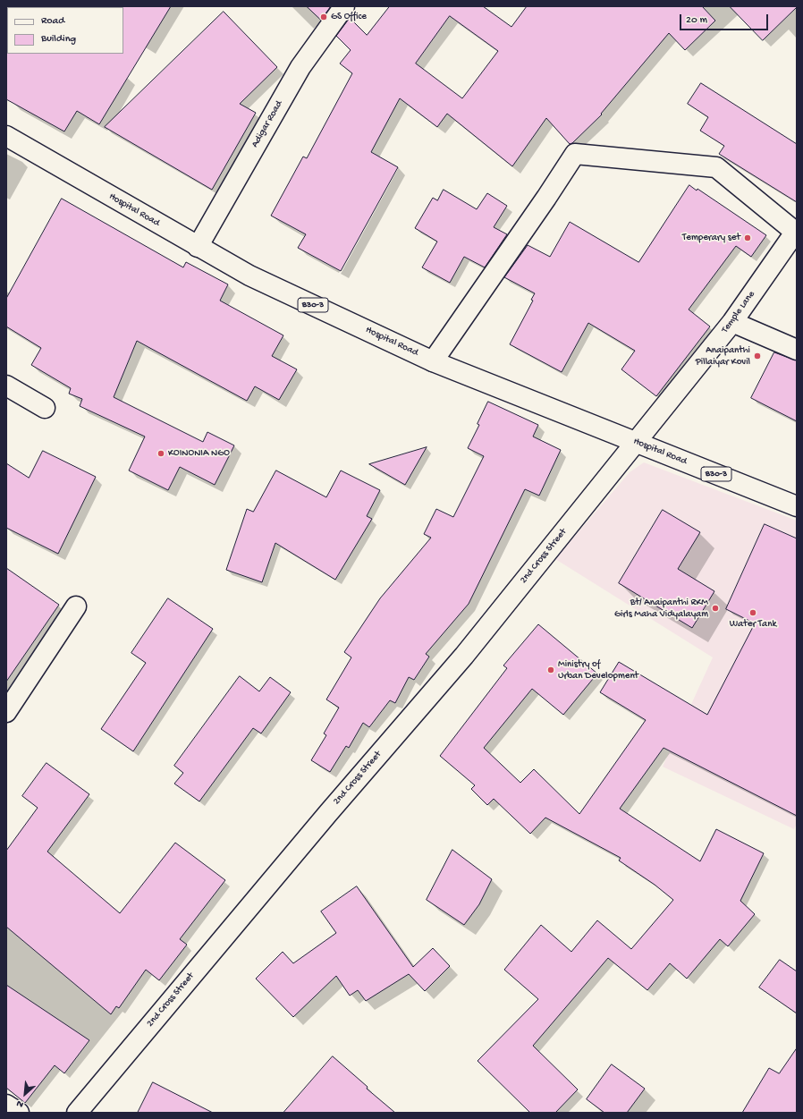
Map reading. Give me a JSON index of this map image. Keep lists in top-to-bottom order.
{
  "streets": {
    "street": [
      "Adigar Road",
      "Hospital Road",
      "B30-3",
      "Temple Lane",
      "2nd Cross Street"
    ]
  },
  "crossings": [
    ["Adigar Road", "Hospital Road"],
    ["Hospital Road", "Temple Lane"],
    ["Hospital Road", "2nd Cross Street"],
    ["Temple Lane", "2nd Cross Street"]
  ],
  "places": [
    "GS Office",
    "Temperary set",
    "Anaipanthi Pillaiyar Kovil",
    "KOINONIA NGO",
    "Bt/ Anaipanthi RKM Girls Maha Vidyalayam",
    "Water Tank",
    "Ministry of Urban Development"
  ],
  "legend": ["Road", "Building"],
  "scale_bar": "20 m",
  "north": "bottom left"
}
